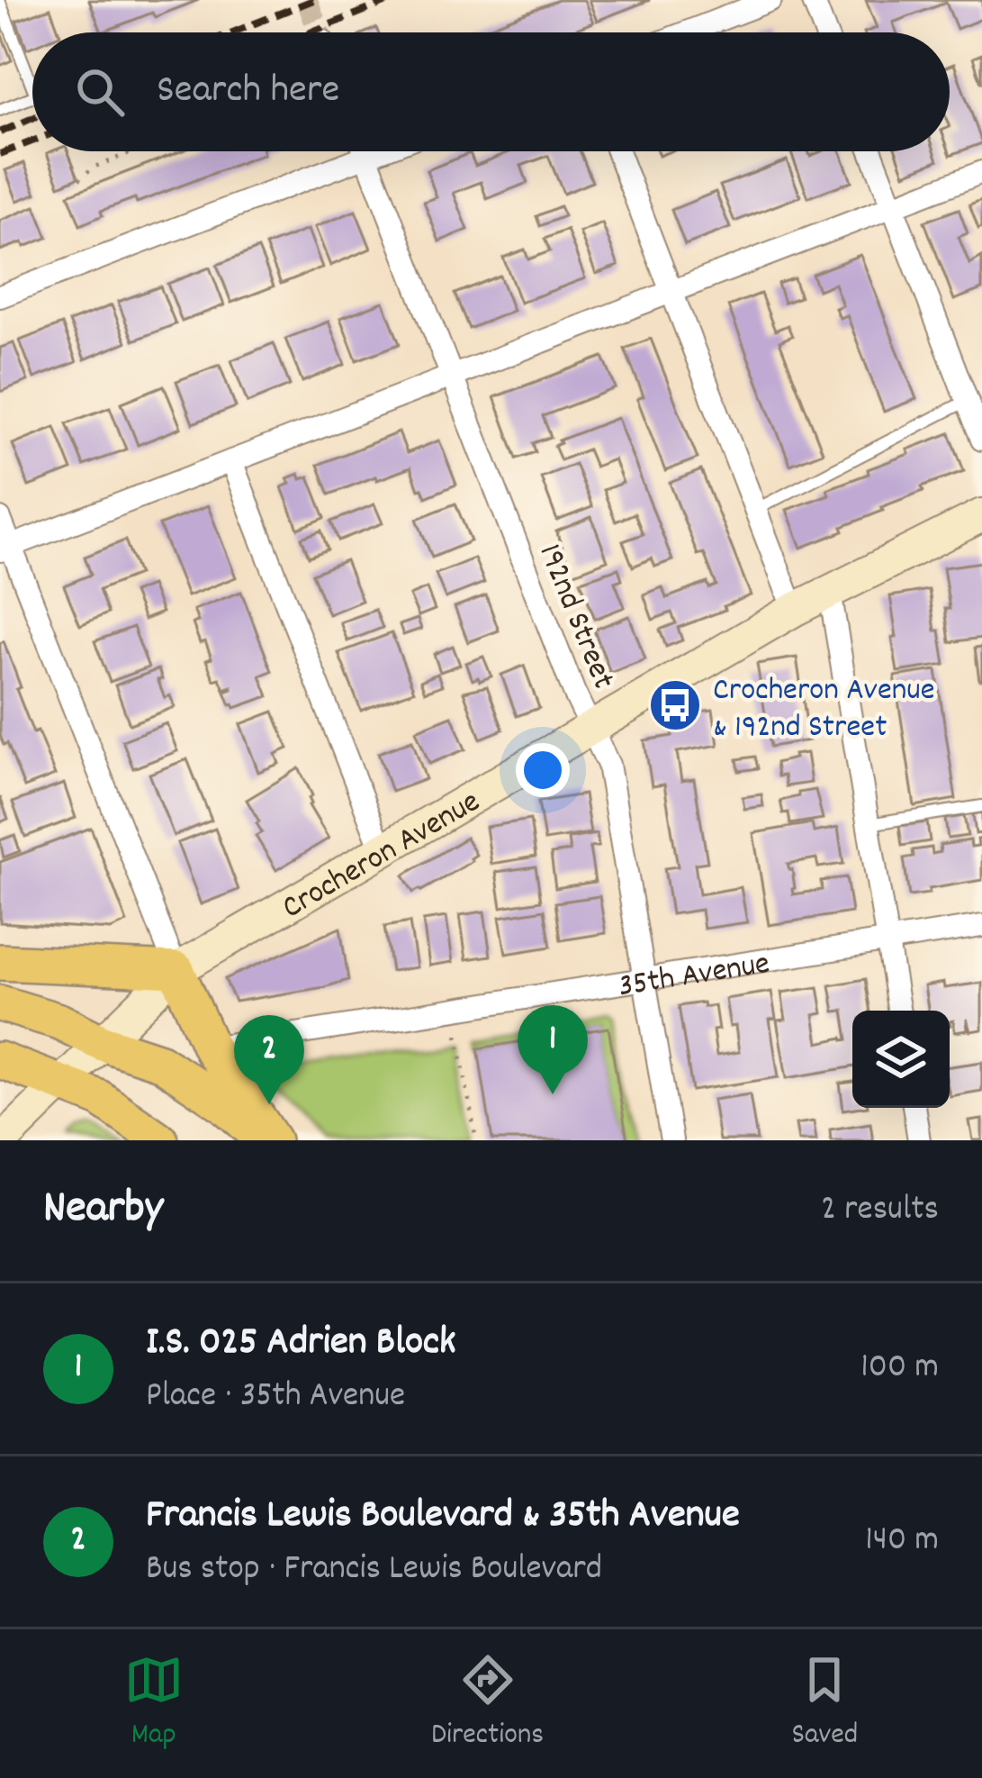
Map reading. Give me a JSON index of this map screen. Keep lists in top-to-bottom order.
{
  "streets": {
    "street": ["192nd Street", "Crocheron Avenue", "35th Avenue"]
  },
  "crossings": [
    ["192nd Street", "Crocheron Avenue"],
    ["192nd Street", "35th Avenue"]
  ],
  "places": {
    "bus stop": ["Crocheron Avenue & 192nd Street"]
  },
  "page": {
    "search": "Search here",
    "pins": ["1", "2"],
    "heading": ["Nearby", "2 results"],
    "list": [
      {
        "mark": "1",
        "name": "I.S. 025 Adrien Block",
        "note": "Place · 35th Avenue",
        "value": "100 m"
      },
      {
        "mark": "2",
        "name": "Francis Lewis Boulevard & 35th Avenue",
        "note": "Bus stop · Francis Lewis Boulevard",
        "value": "140 m"
      }
    ],
    "nav": ["Map", "Directions", "Saved"]
  }
}
